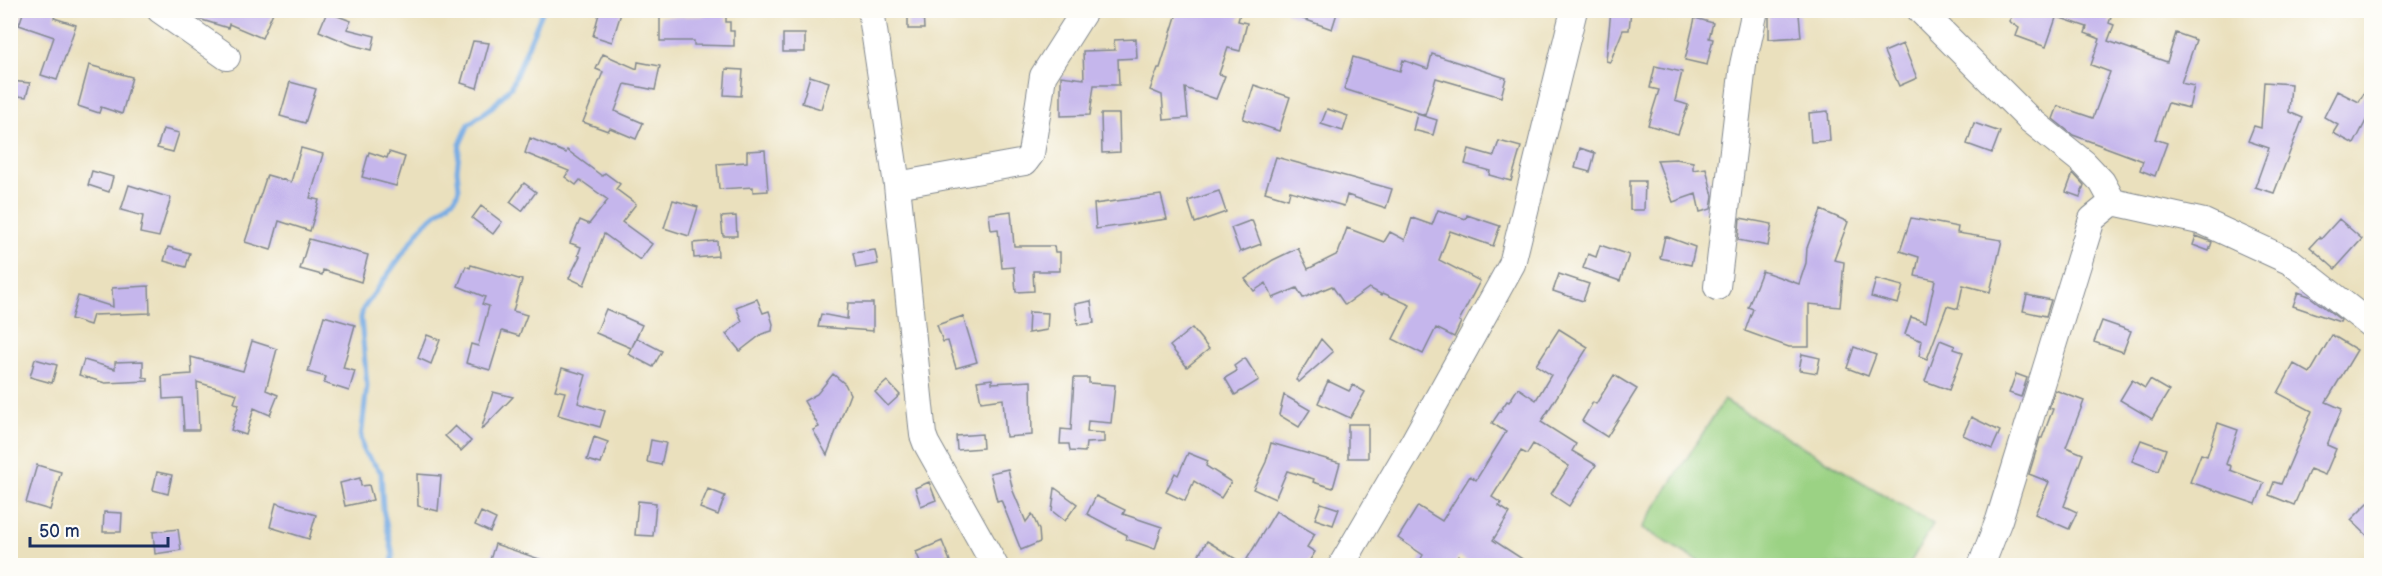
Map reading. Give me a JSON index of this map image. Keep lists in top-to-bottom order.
{
  "scale_bar": "50 m"
}
